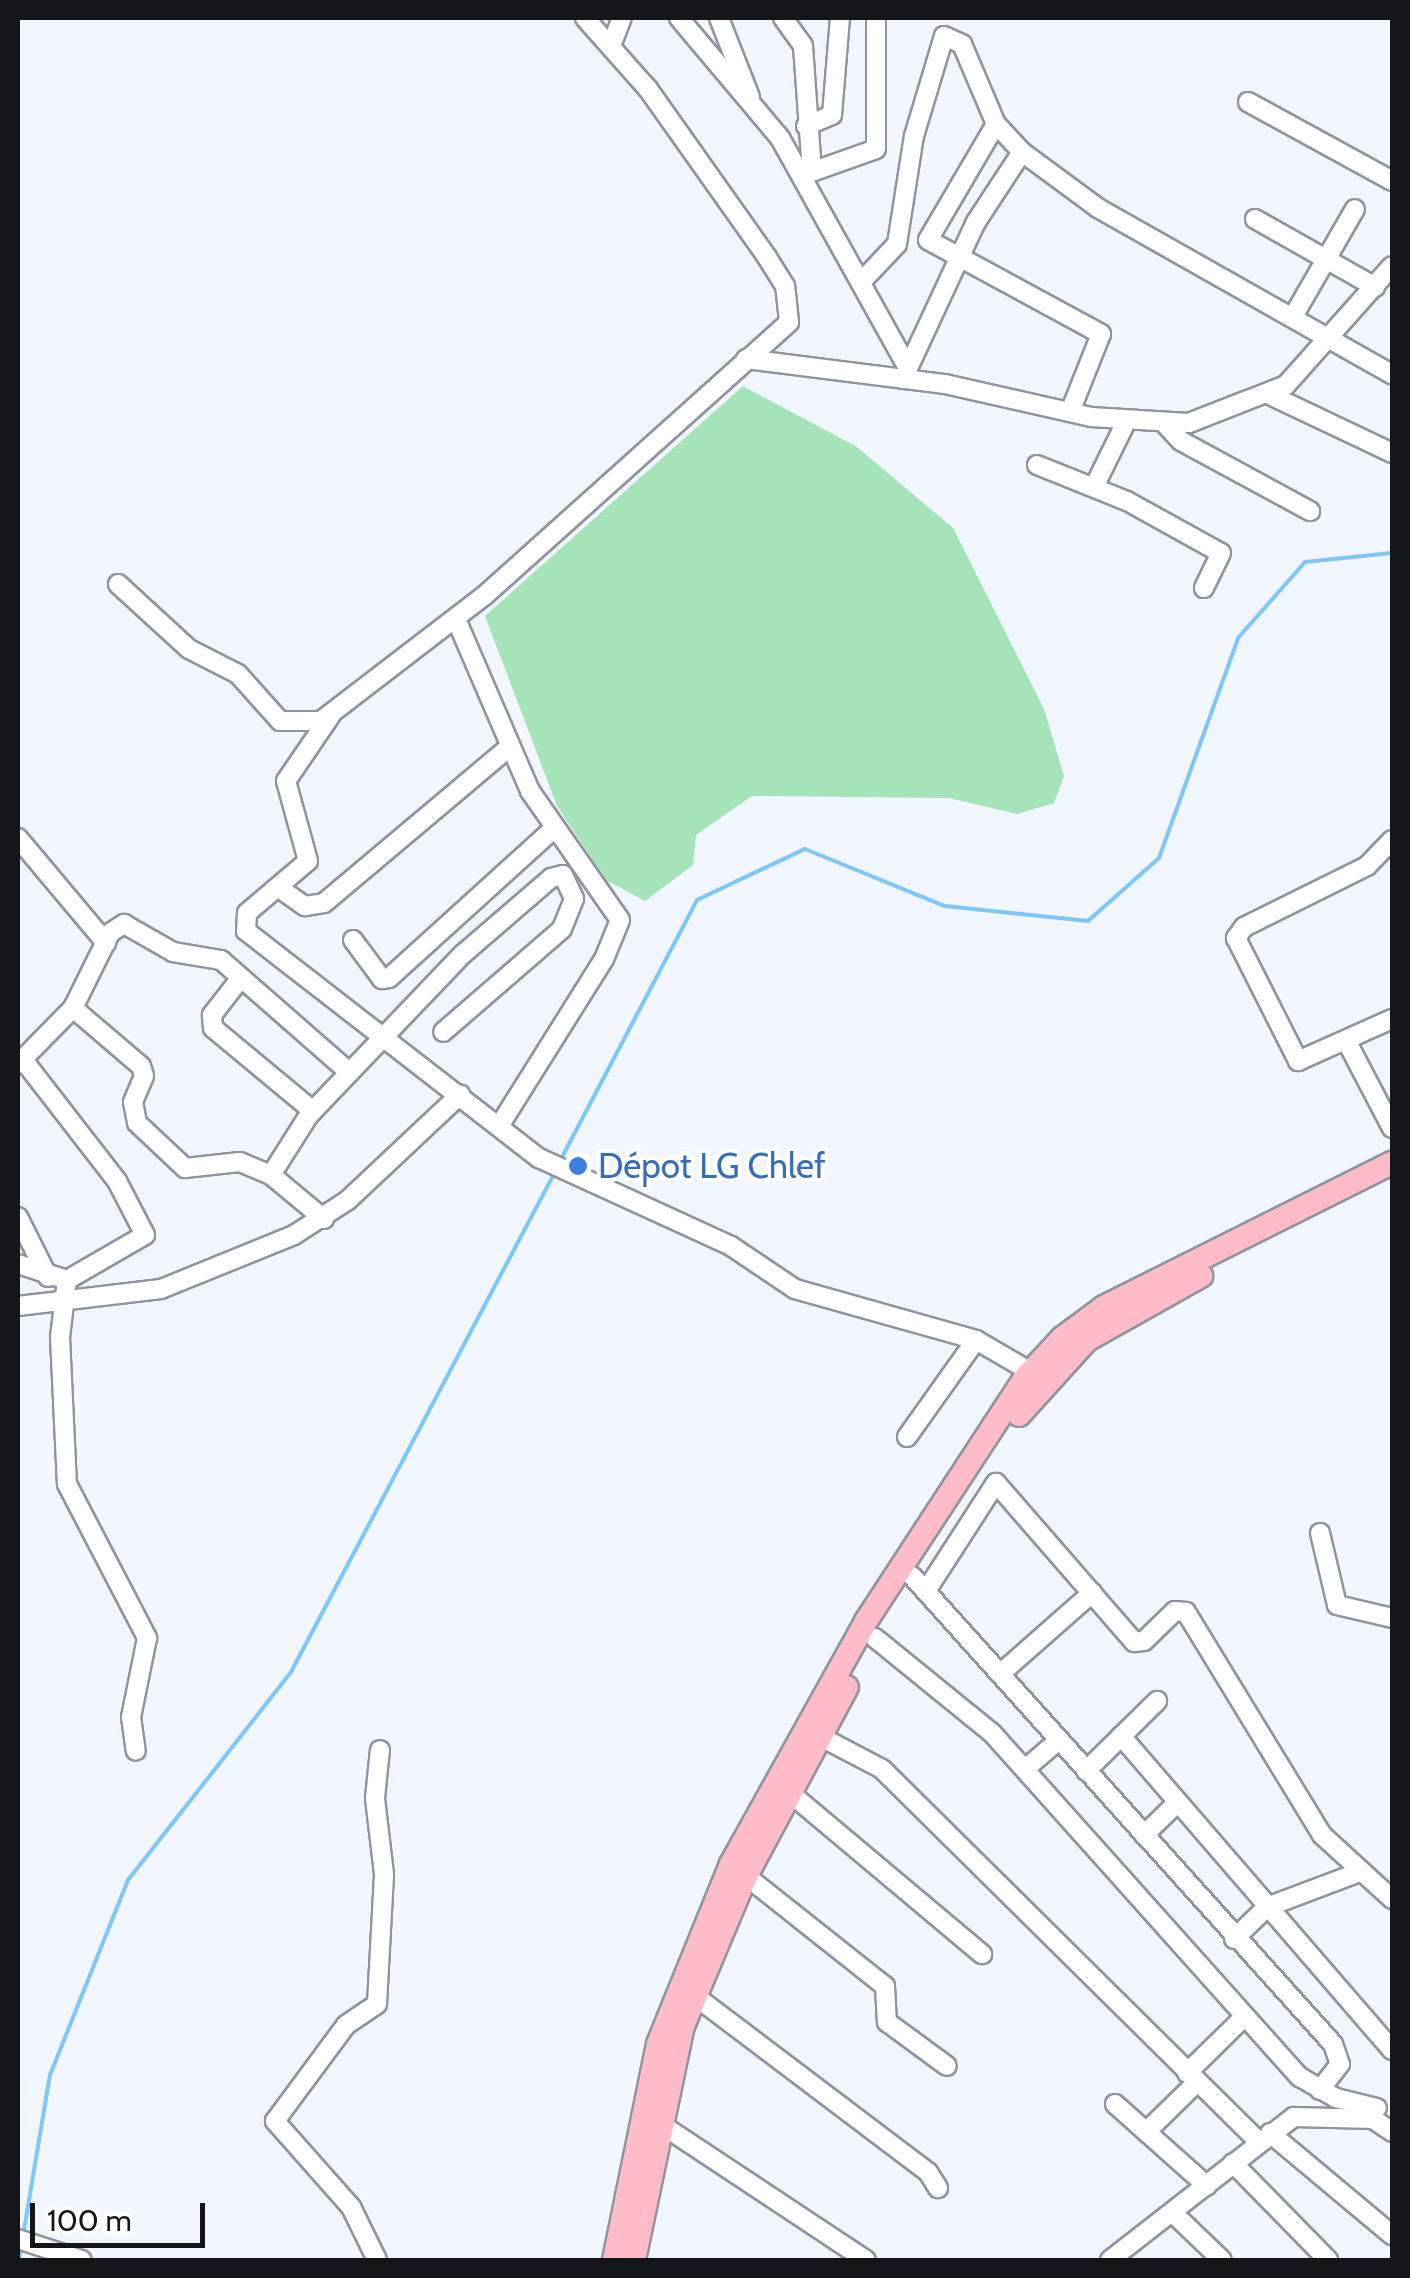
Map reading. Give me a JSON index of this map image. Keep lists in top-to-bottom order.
{
  "places": ["Dépot LG Chlef"],
  "scale_bar": "100 m"
}
